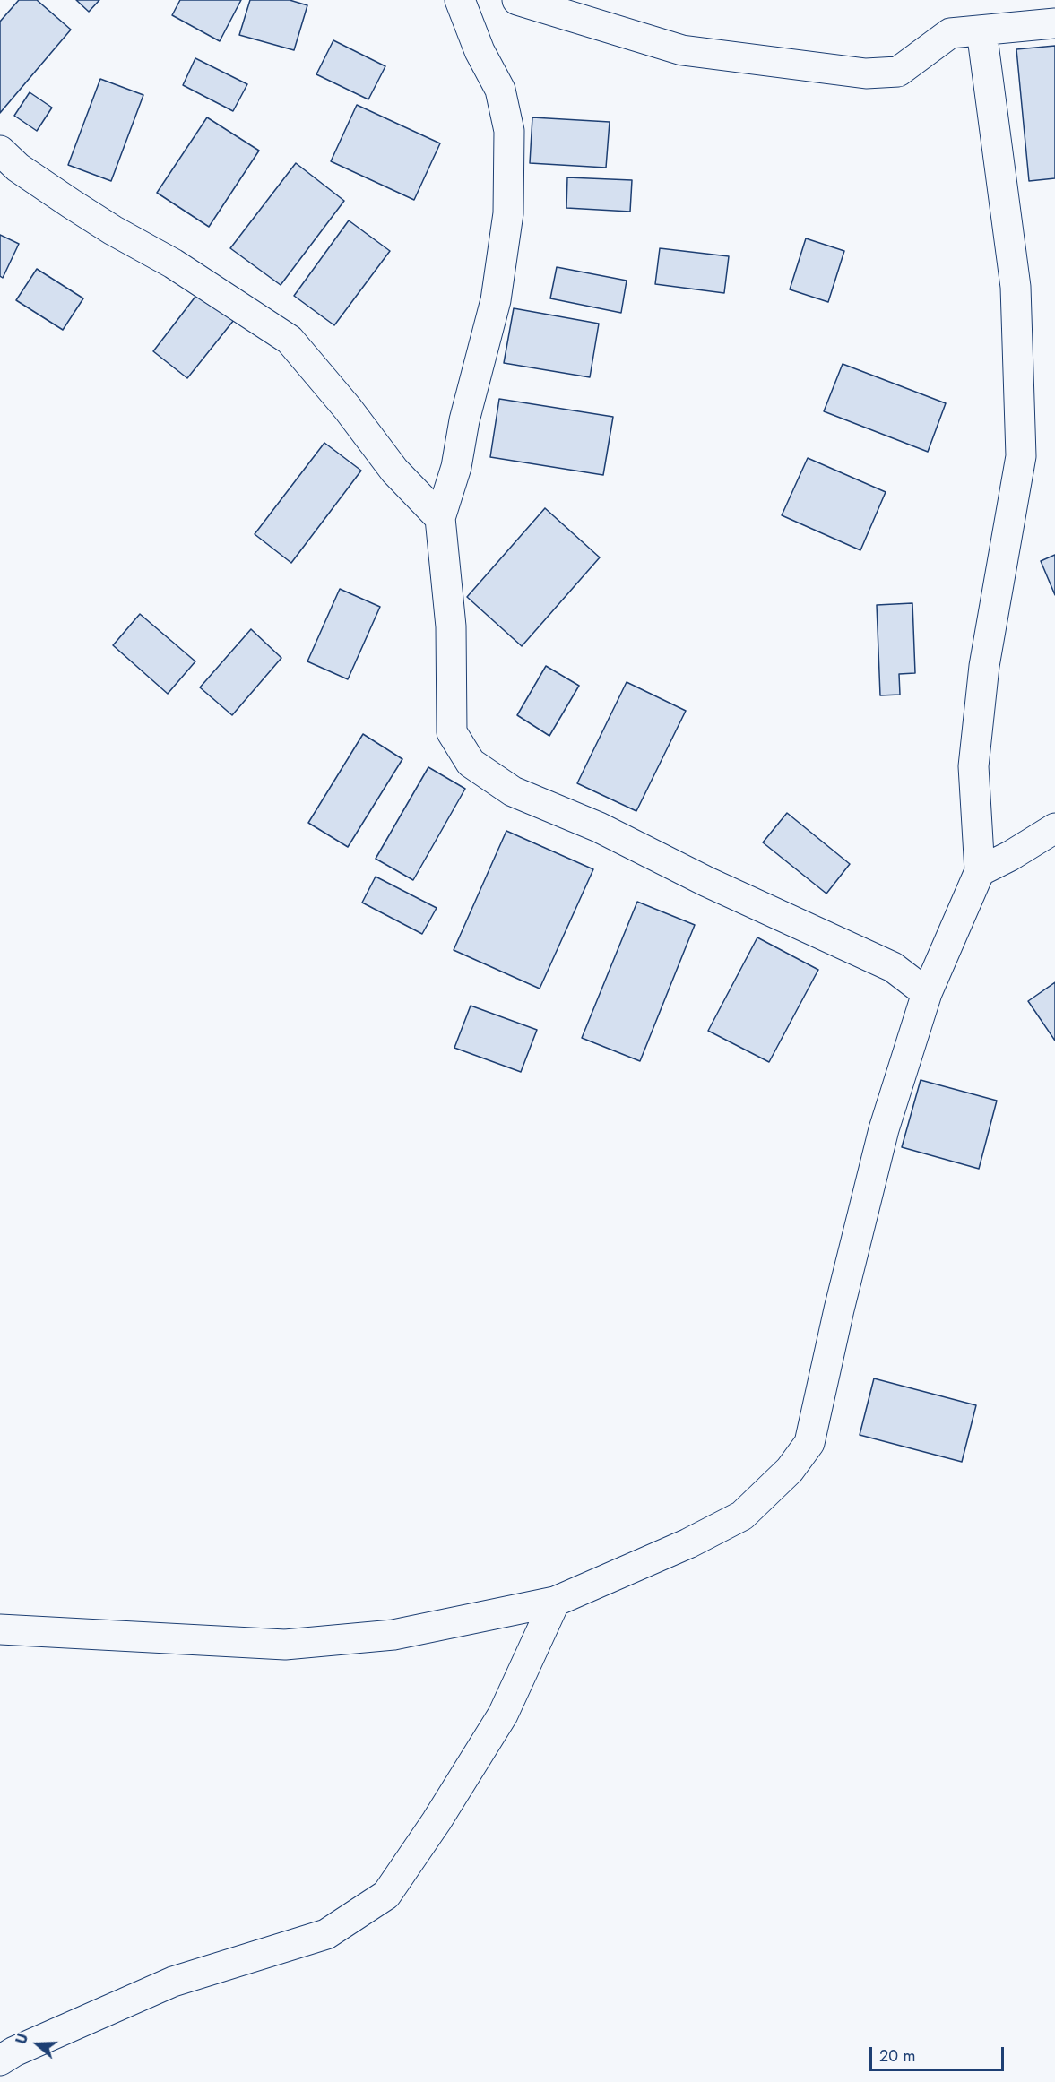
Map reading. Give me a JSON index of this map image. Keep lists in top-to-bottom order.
{
  "scale_bar": "20 m",
  "north": "left"
}
